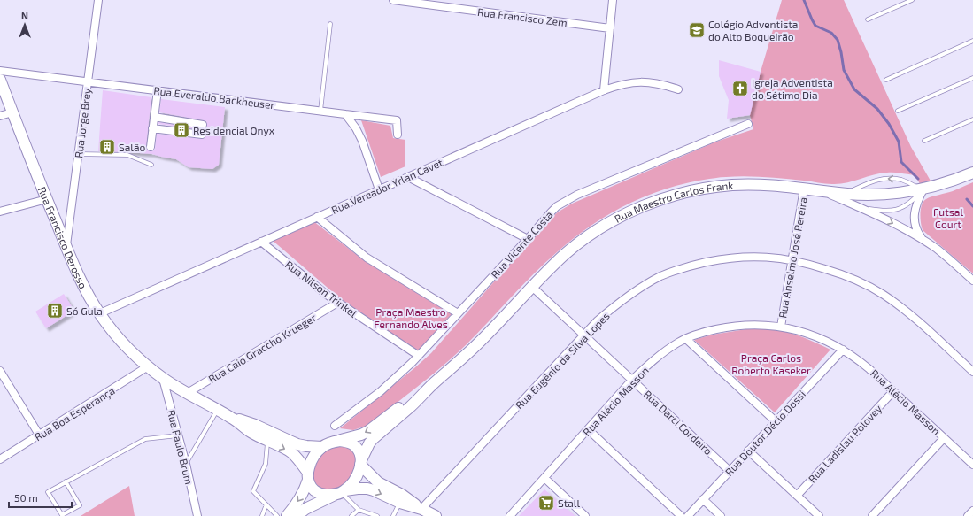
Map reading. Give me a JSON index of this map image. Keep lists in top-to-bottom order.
{
  "streets": {
    "main road": ["Rua Maestro Carlos Frank", "Rua Francisco Derosso"],
    "street": [
      "Rua Francisco Zem",
      "Rua Everaldo Backheuser",
      "Rua Jorge Brey",
      "Rua Vereador Yrlan Cavet",
      "Rua Vicente Costa",
      "Rua Anselmo José Pereira",
      "Rua Nilson Trinkel",
      "Rua Caio Graccho Krueger",
      "Rua Eugênio da Silva Lopes",
      "Rua Alécio Masson",
      "Rua Boa Esperança",
      "Rua Darci Cordeiro",
      "Rua Doutor Décio Dossi",
      "Rua Ladislau Polovey",
      "Rua Paulo Brum"
    ]
  },
  "crossings": [
    ["Rua Everaldo Backheuser", "Rua Jorge Brey"],
    ["Rua Jorge Brey", "Rua Francisco Derosso"],
    ["Rua Vereador Yrlan Cavet", "Rua Francisco Derosso"],
    ["Rua Vereador Yrlan Cavet", "Rua Nilson Trinkel"],
    ["Rua Maestro Carlos Frank", "Rua Francisco Derosso"],
    ["Rua Maestro Carlos Frank", "Rua Anselmo José Pereira"],
    ["Rua Maestro Carlos Frank", "Rua Darci Cordeiro"],
    ["Rua Francisco Derosso", "Rua Caio Graccho Krueger"],
    ["Rua Francisco Derosso", "Rua Boa Esperança"],
    ["Rua Francisco Derosso", "Rua Paulo Brum"],
    ["Rua Vicente Costa", "Rua Nilson Trinkel"],
    ["Rua Anselmo José Pereira", "Rua Eugênio da Silva Lopes"],
    ["Rua Anselmo José Pereira", "Rua Alécio Masson"],
    ["Rua Nilson Trinkel", "Rua Caio Graccho Krueger"],
    ["Rua Eugênio da Silva Lopes", "Rua Darci Cordeiro"],
    ["Rua Alécio Masson", "Rua Darci Cordeiro"],
    ["Rua Alécio Masson", "Rua Doutor Décio Dossi"],
    ["Rua Alécio Masson", "Rua Ladislau Polovey"],
    ["Rua Darci Cordeiro", "Rua Doutor Décio Dossi"]
  ],
  "parks": ["Futsal Court", "Praça Maestro Fernando Alves", "Praça Carlos Roberto Kaseker"],
  "places": {
    "school or university": ["Colégio Adventista do Alto Boqueirão"],
    "church": ["Igreja Adventista do Sétimo Dia"],
    "building": ["Residencial Onyx", "Salão", "Só Gula"],
    "supermarket": ["Stall"]
  },
  "scale_bar": "50 m",
  "north": "top"
}
